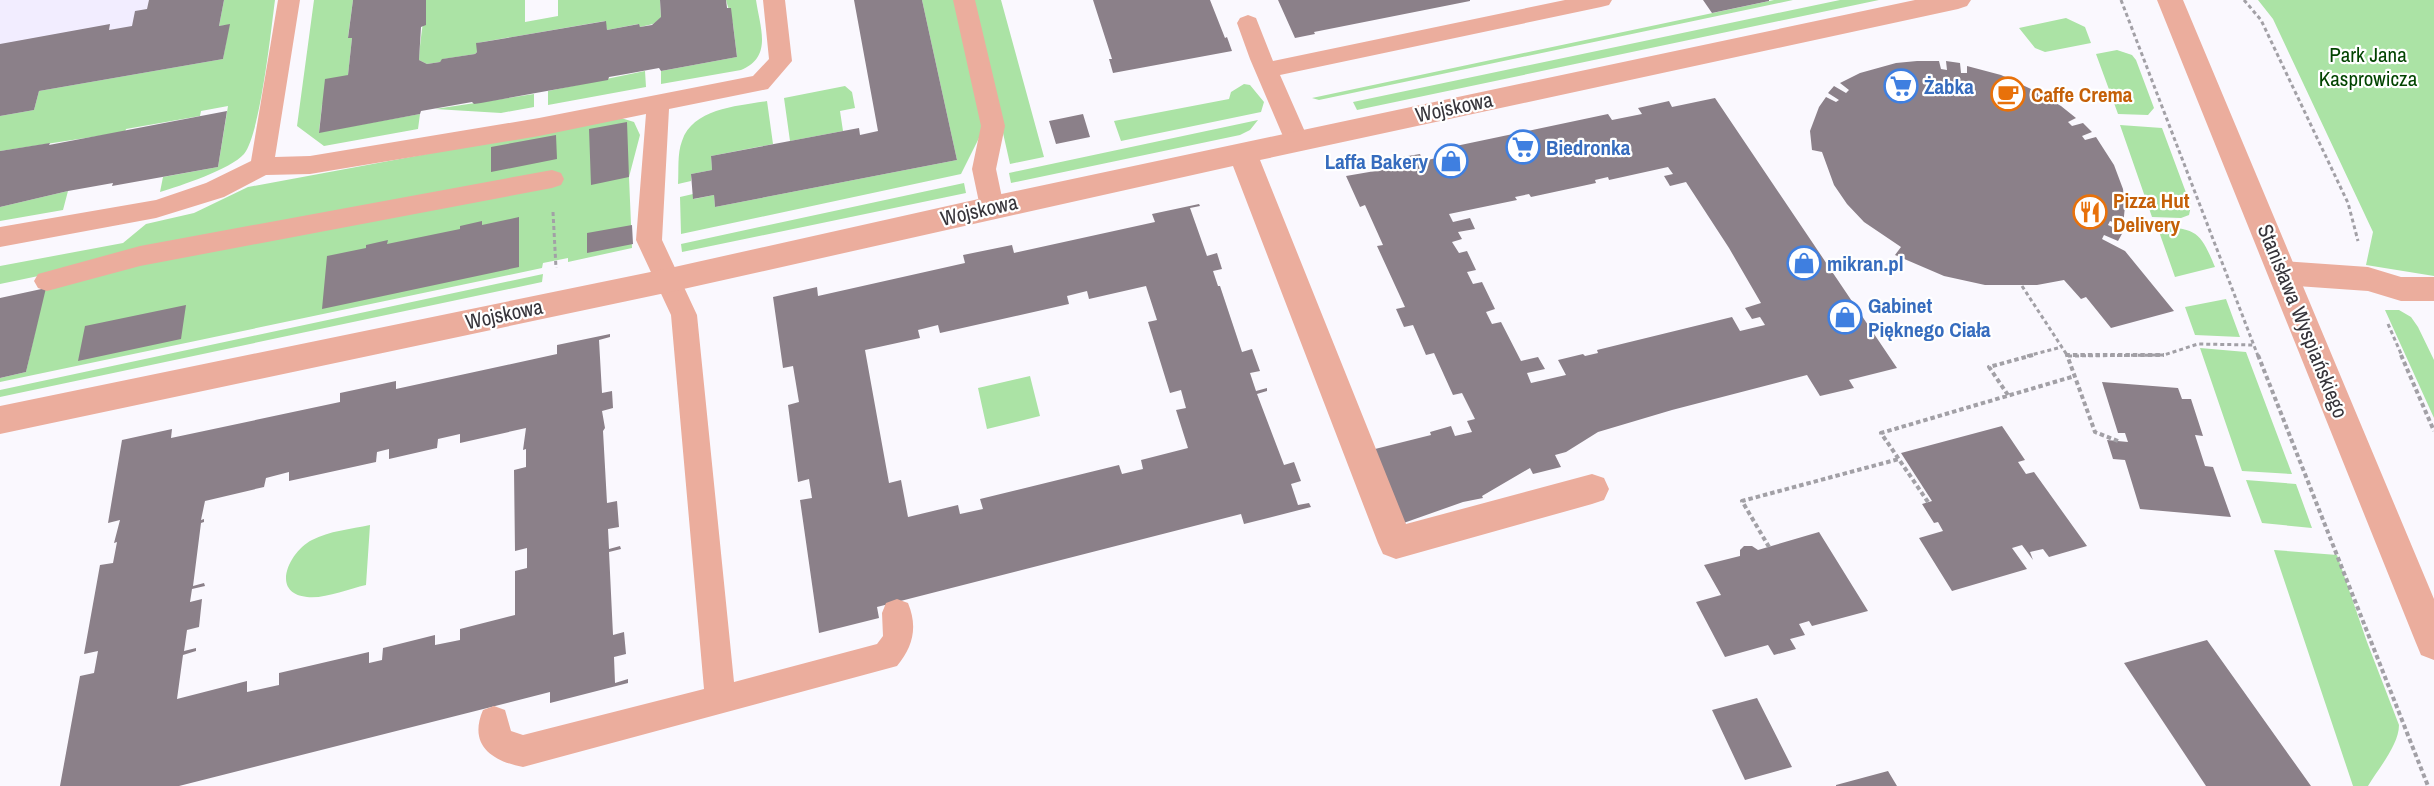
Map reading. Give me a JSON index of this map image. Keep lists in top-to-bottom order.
{
  "streets": {
    "street": ["Wojskowa", "Stanisława Wyspiańskiego"]
  },
  "parks": ["Park Jana Kasprowicza"],
  "places": {
    "supermarket": ["Żabka", "Biedronka"],
    "cafe": ["Caffe Crema"],
    "shop": ["Laffa Bakery", "mikran.pl", "Gabinet Pięknego Ciała"],
    "restaurant": ["Pizza Hut Delivery"]
  }
}
